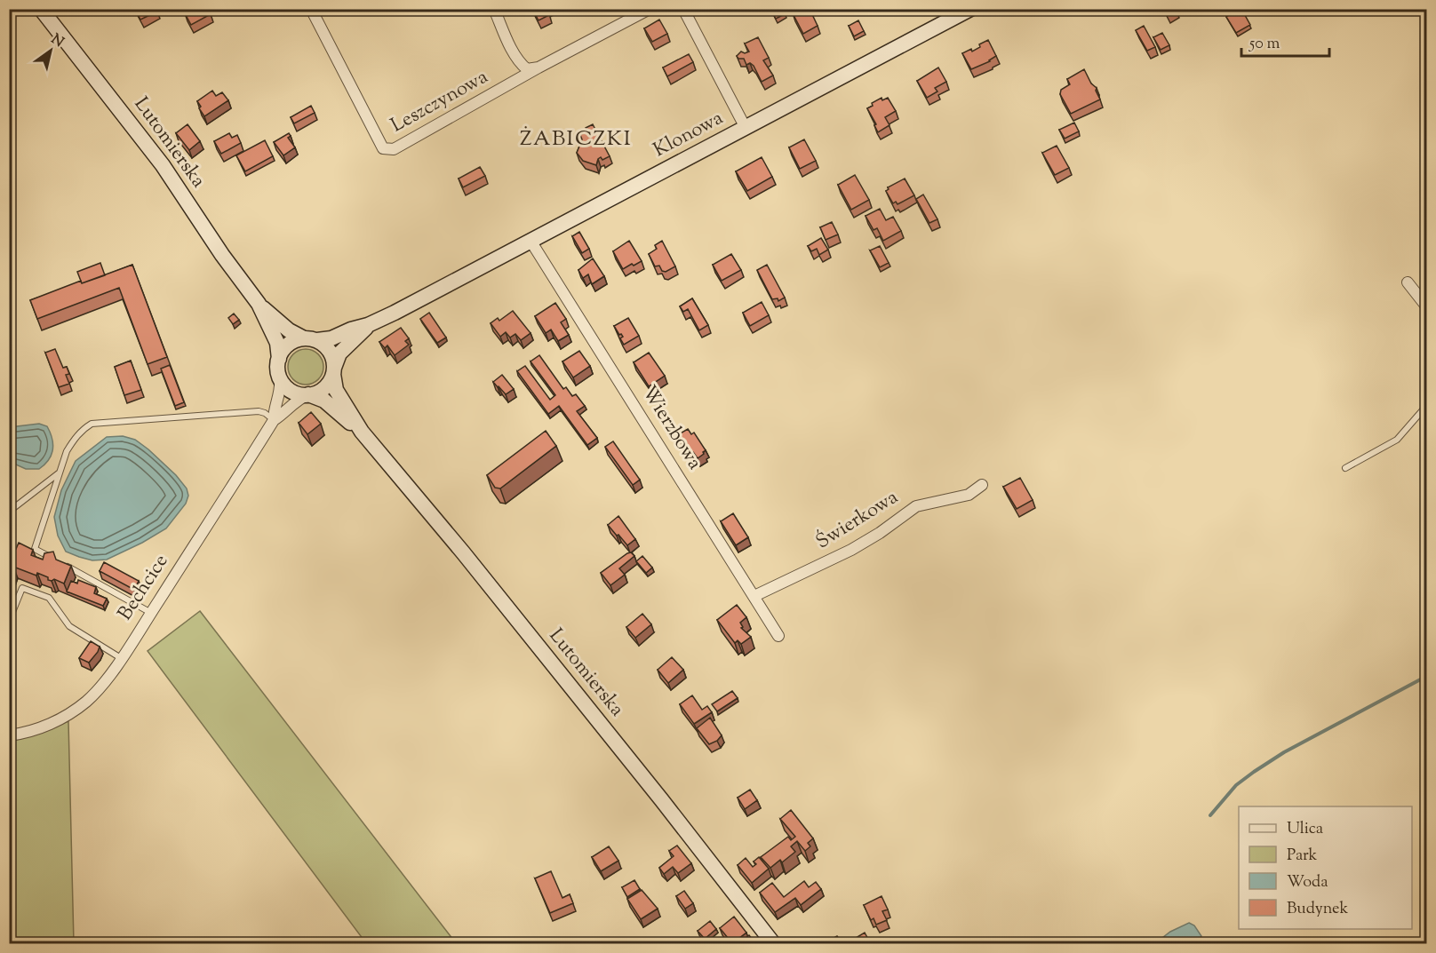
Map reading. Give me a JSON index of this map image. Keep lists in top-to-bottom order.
{
  "streets": {
    "main road": ["Klonowa", "Lutomierska"],
    "street": [
      "Leszczynowa",
      "Wierzbowa",
      "Świerkowa",
      "Bechcice"
    ]
  },
  "crossings": [
    ["Klonowa", "Lutomierska"],
    ["Klonowa", "Wierzbowa"],
    ["Klonowa", "Bechcice"],
    ["Lutomierska", "Bechcice"],
    ["Wierzbowa", "Świerkowa"]
  ],
  "districts": ["ŻABICZKI"],
  "legend": [
    "Ulica",
    "Park",
    "Woda",
    "Budynek"
  ],
  "scale_bar": "50 m",
  "north": "top right"
}
